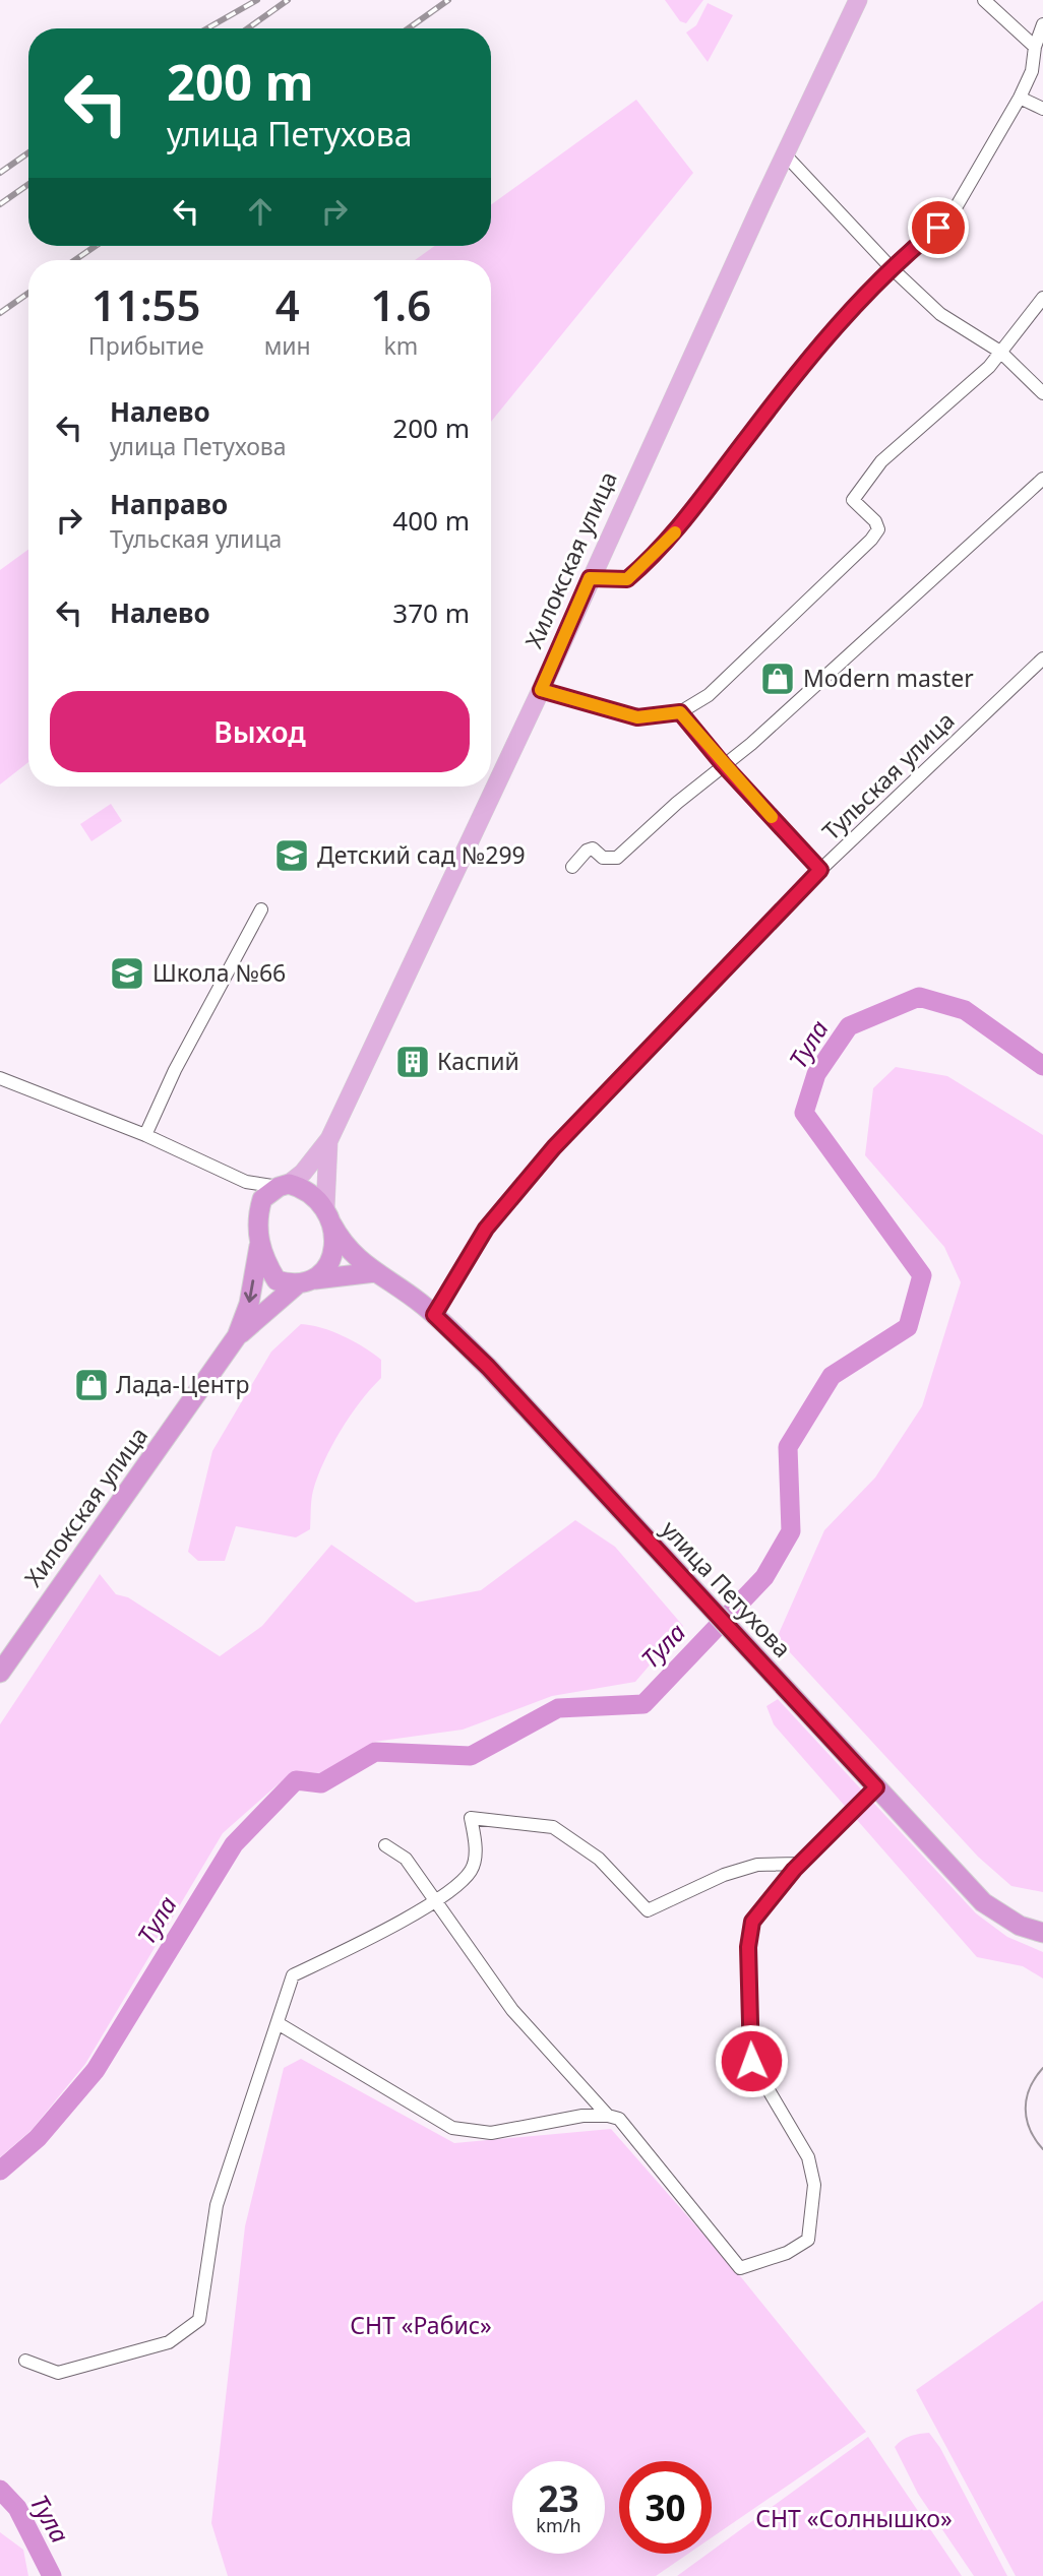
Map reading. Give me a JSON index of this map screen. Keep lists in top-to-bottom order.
{
  "streets": {
    "highway": ["Хилокская улица", "улица Петухова"],
    "street": ["Тульская улица"]
  },
  "crossings": [
    ["Тульская улица", "улица Петухова"]
  ],
  "water": ["Тула"],
  "parks": ["СНТ «Рабис»", "СНТ «Солнышко»"],
  "places": {
    "shop": ["Modern master", "Лада-Центр"],
    "school or university": ["Детский сад №299", "Школа №66"],
    "building": ["Каспий"]
  },
  "page": {
    "turn": ["200 m", "улица Петухова"],
    "eta": [
      "11:55",
      "Прибытие",
      "4",
      "мин",
      "1.6",
      "km"
    ],
    "list": [
      {
        "name": "Налево",
        "note": "улица Петухова",
        "value": "200 m"
      },
      {
        "name": "Направо",
        "note": "Тульская улица",
        "value": "400 m"
      },
      {
        "name": "Налево",
        "value": "370 m"
      }
    ],
    "buttons": "Выход",
    "speed": "23 km/h",
    "limit": "30"
  }
}
